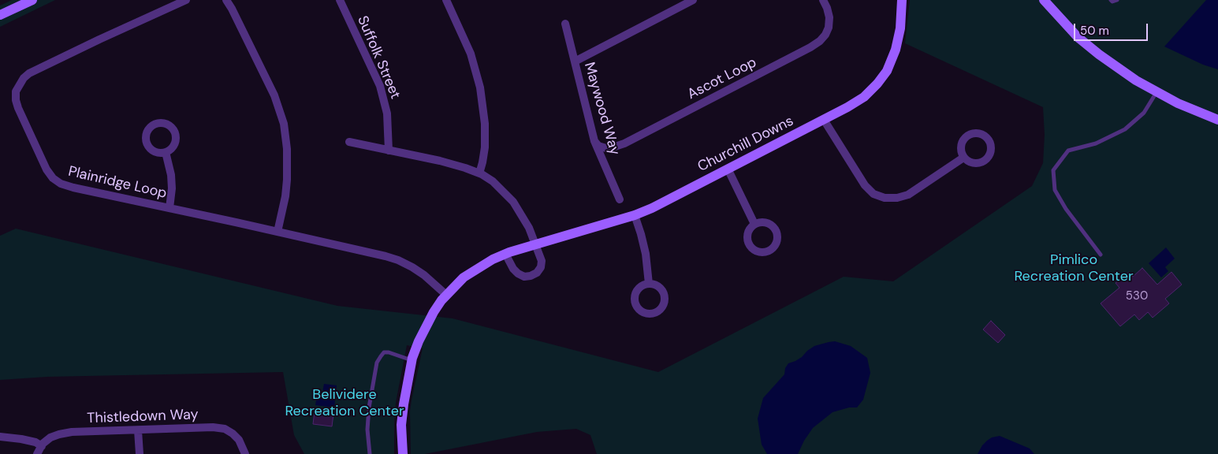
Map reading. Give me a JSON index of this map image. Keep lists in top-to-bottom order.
{
  "streets": {
    "street": [
      "Suffolk Street",
      "Ascot Loop",
      "Maywood Way",
      "Churchill Downs",
      "Plainridge Loop",
      "Thistledown Way"
    ]
  },
  "crossings": [
    ["Ascot Loop", "Maywood Way"],
    ["Churchill Downs", "Plainridge Loop"]
  ],
  "parks": ["Pimlico Recreation Center", "Belividere Recreation Center"],
  "house_numbers": ["530"],
  "scale_bar": "50 m"
}
